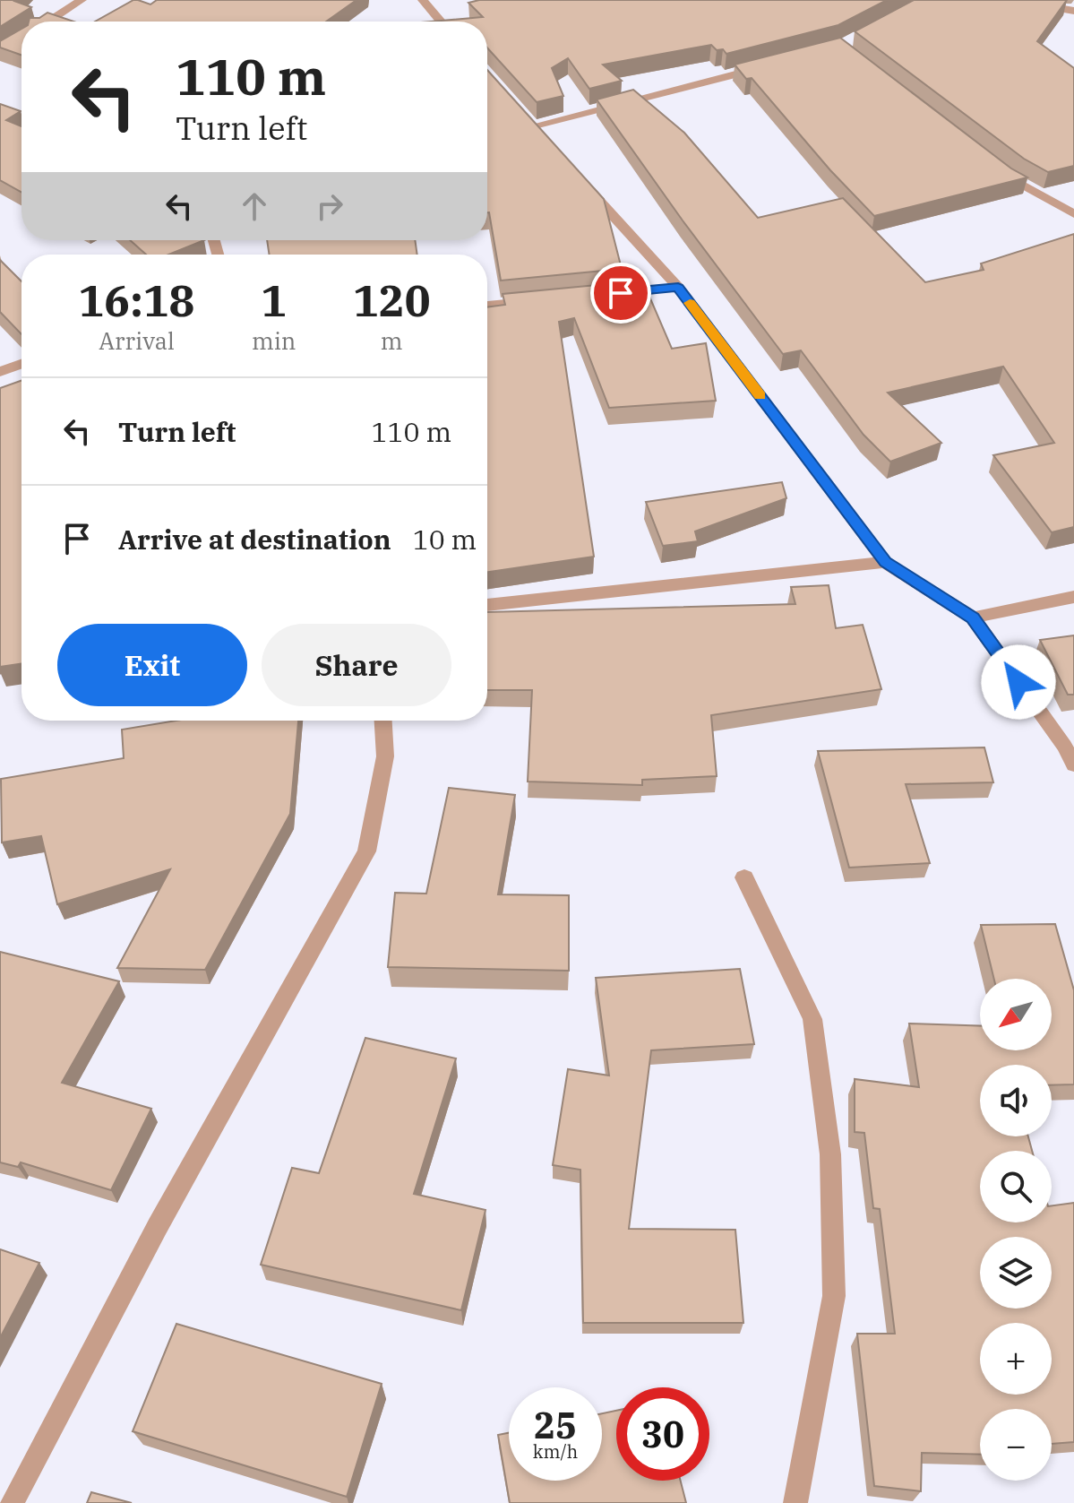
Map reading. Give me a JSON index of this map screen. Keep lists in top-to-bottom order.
{
  "north": "bottom left",
  "page": {
    "turn": ["110 m", "Turn left"],
    "eta": [
      "16:18",
      "Arrival",
      "1",
      "min",
      "120",
      "m"
    ],
    "list": [
      {
        "name": "Turn left",
        "value": "110 m"
      },
      {
        "name": "Arrive at destination",
        "value": "10 m"
      }
    ],
    "buttons": ["Exit", "Share"],
    "map_buttons": ["+", "−"],
    "speed": "25 km/h",
    "limit": "30"
  }
}
